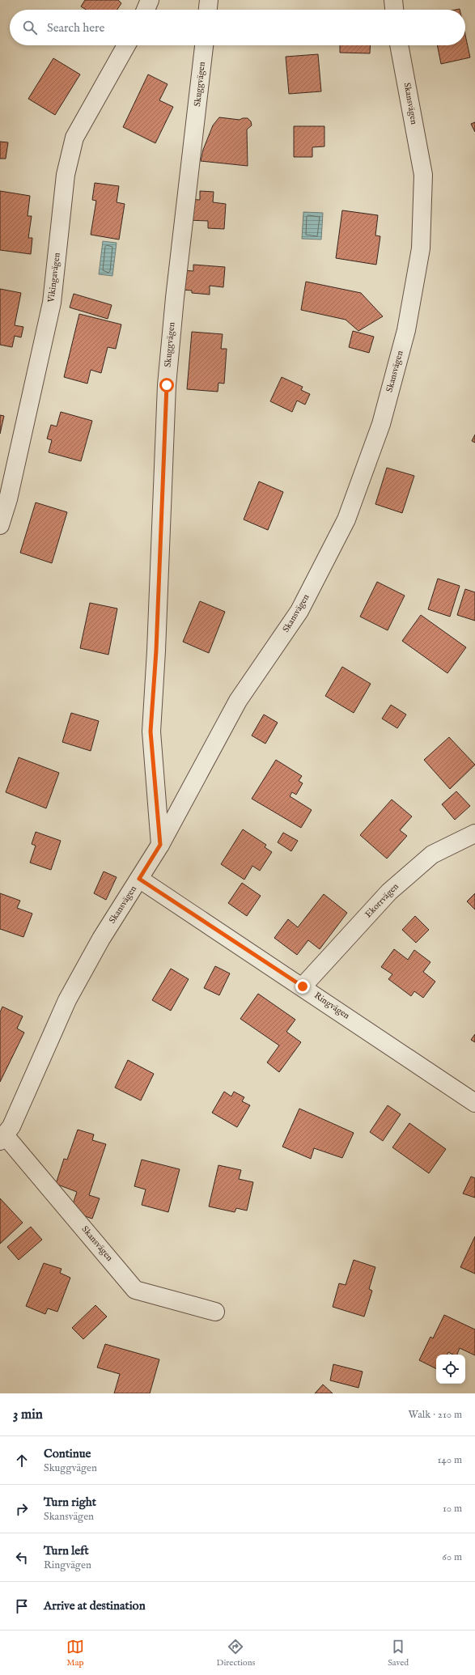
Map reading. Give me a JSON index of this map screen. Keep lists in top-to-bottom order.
{
  "streets": {
    "street": [
      "Skuggvägen",
      "Skansvägen",
      "Vikingavägen",
      "Ekorrvägen",
      "Ringvägen"
    ]
  },
  "crossings": [
    ["Skuggvägen", "Skansvägen"],
    ["Skansvägen", "Ringvägen"],
    ["Ekorrvägen", "Ringvägen"]
  ],
  "page": {
    "search": "Search here",
    "heading": ["3 min", "Walk · 210 m"],
    "list": [
      ["Continue", "Skuggvägen", "140 m"],
      ["Turn right", "Skansvägen", "10 m"],
      ["Turn left", "Ringvägen", "60 m"],
      "Arrive at destination"
    ],
    "nav": ["Map", "Directions", "Saved"]
  }
}
